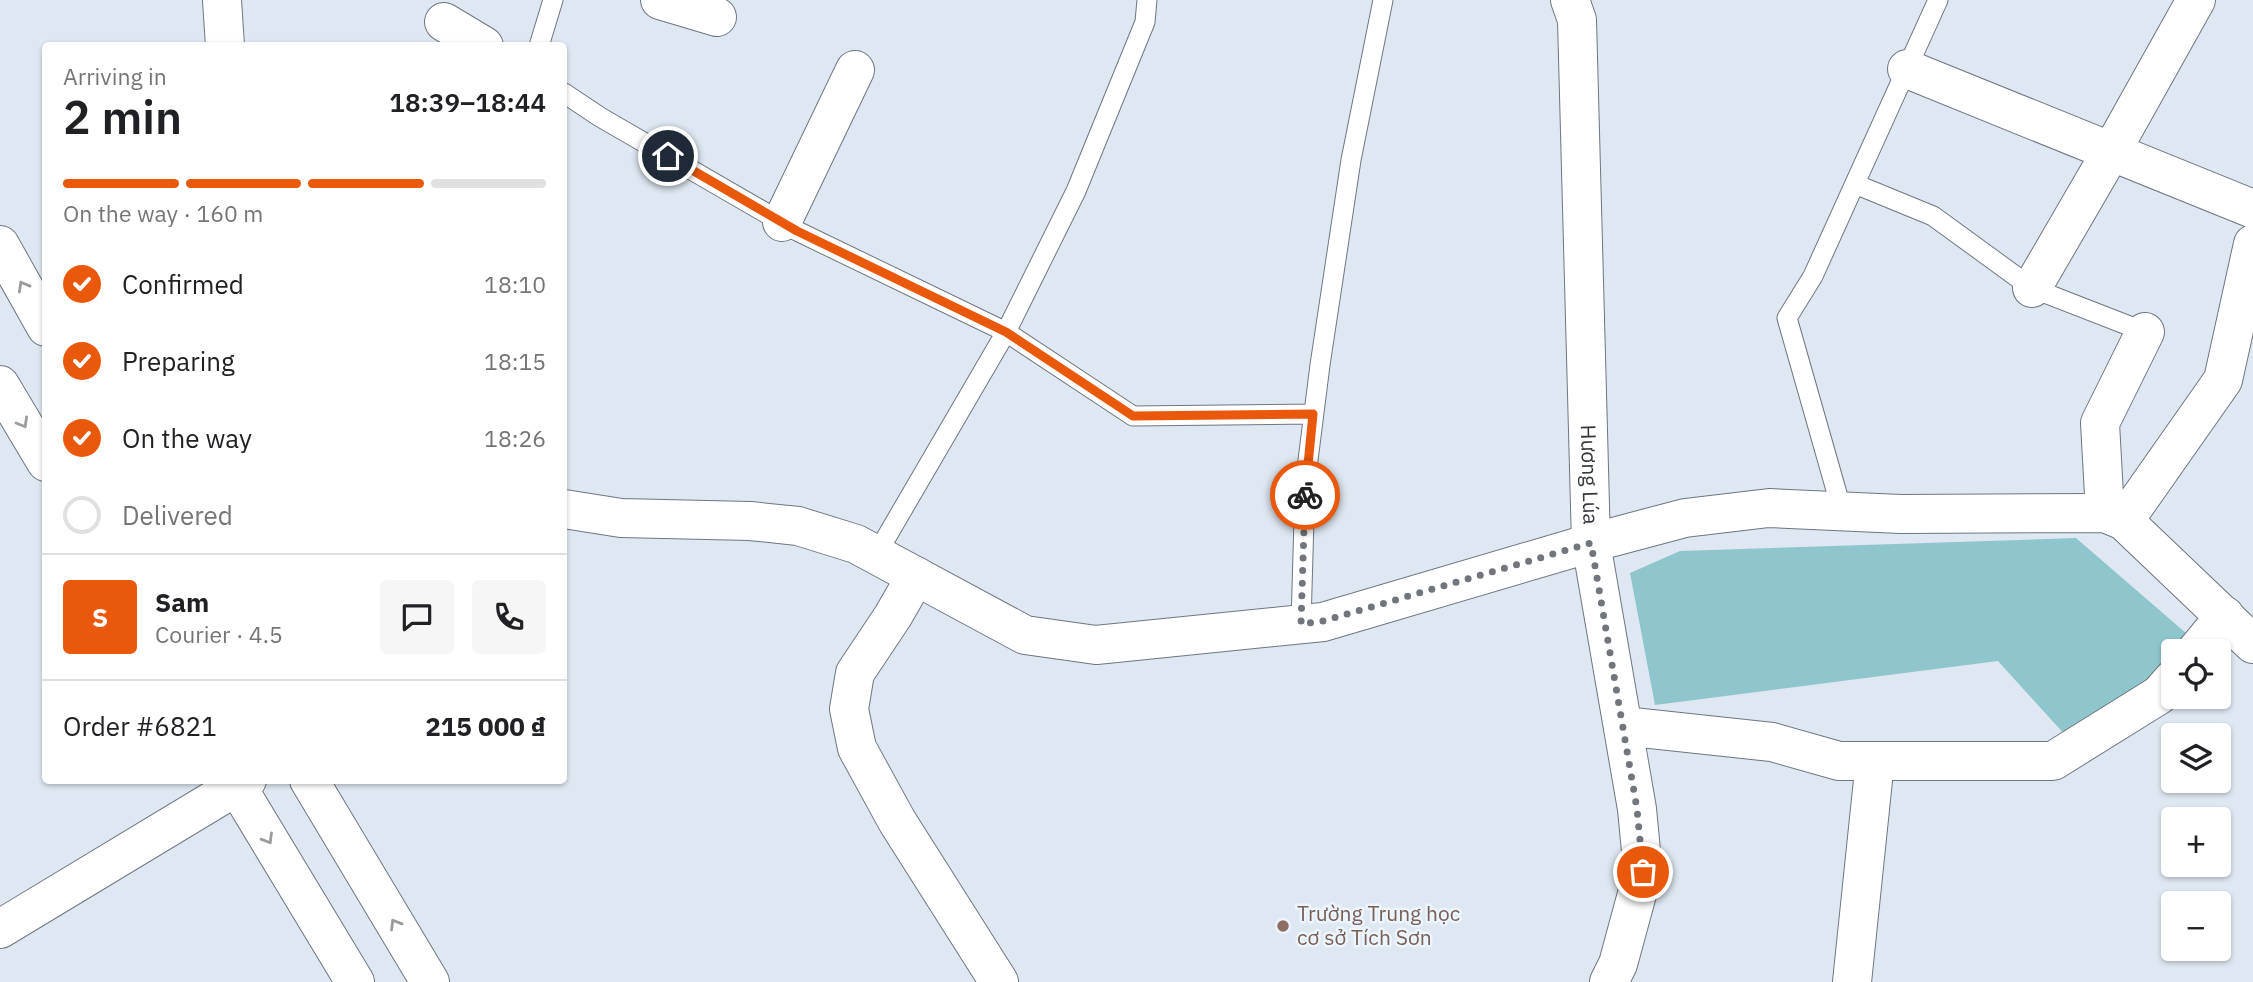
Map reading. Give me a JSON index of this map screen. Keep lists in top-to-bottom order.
{
  "streets": {
    "street": ["Hương Lúa"]
  },
  "places": ["Trường Trung học cơ sở Tích Sơn"],
  "page": {
    "heading": ["2 min", "Arriving in", "18:39–18:44"],
    "panel": [
      "Sam",
      "Courier · 4.5",
      "Order #6821",
      "215 000 ₫"
    ],
    "bar": "On the way · 160 m",
    "list": [
      ["Confirmed", "18:10"],
      ["Preparing", "18:15"],
      ["On the way", "18:26"],
      "Delivered"
    ],
    "round": "S",
    "map_buttons": ["+", "−"]
  }
}
